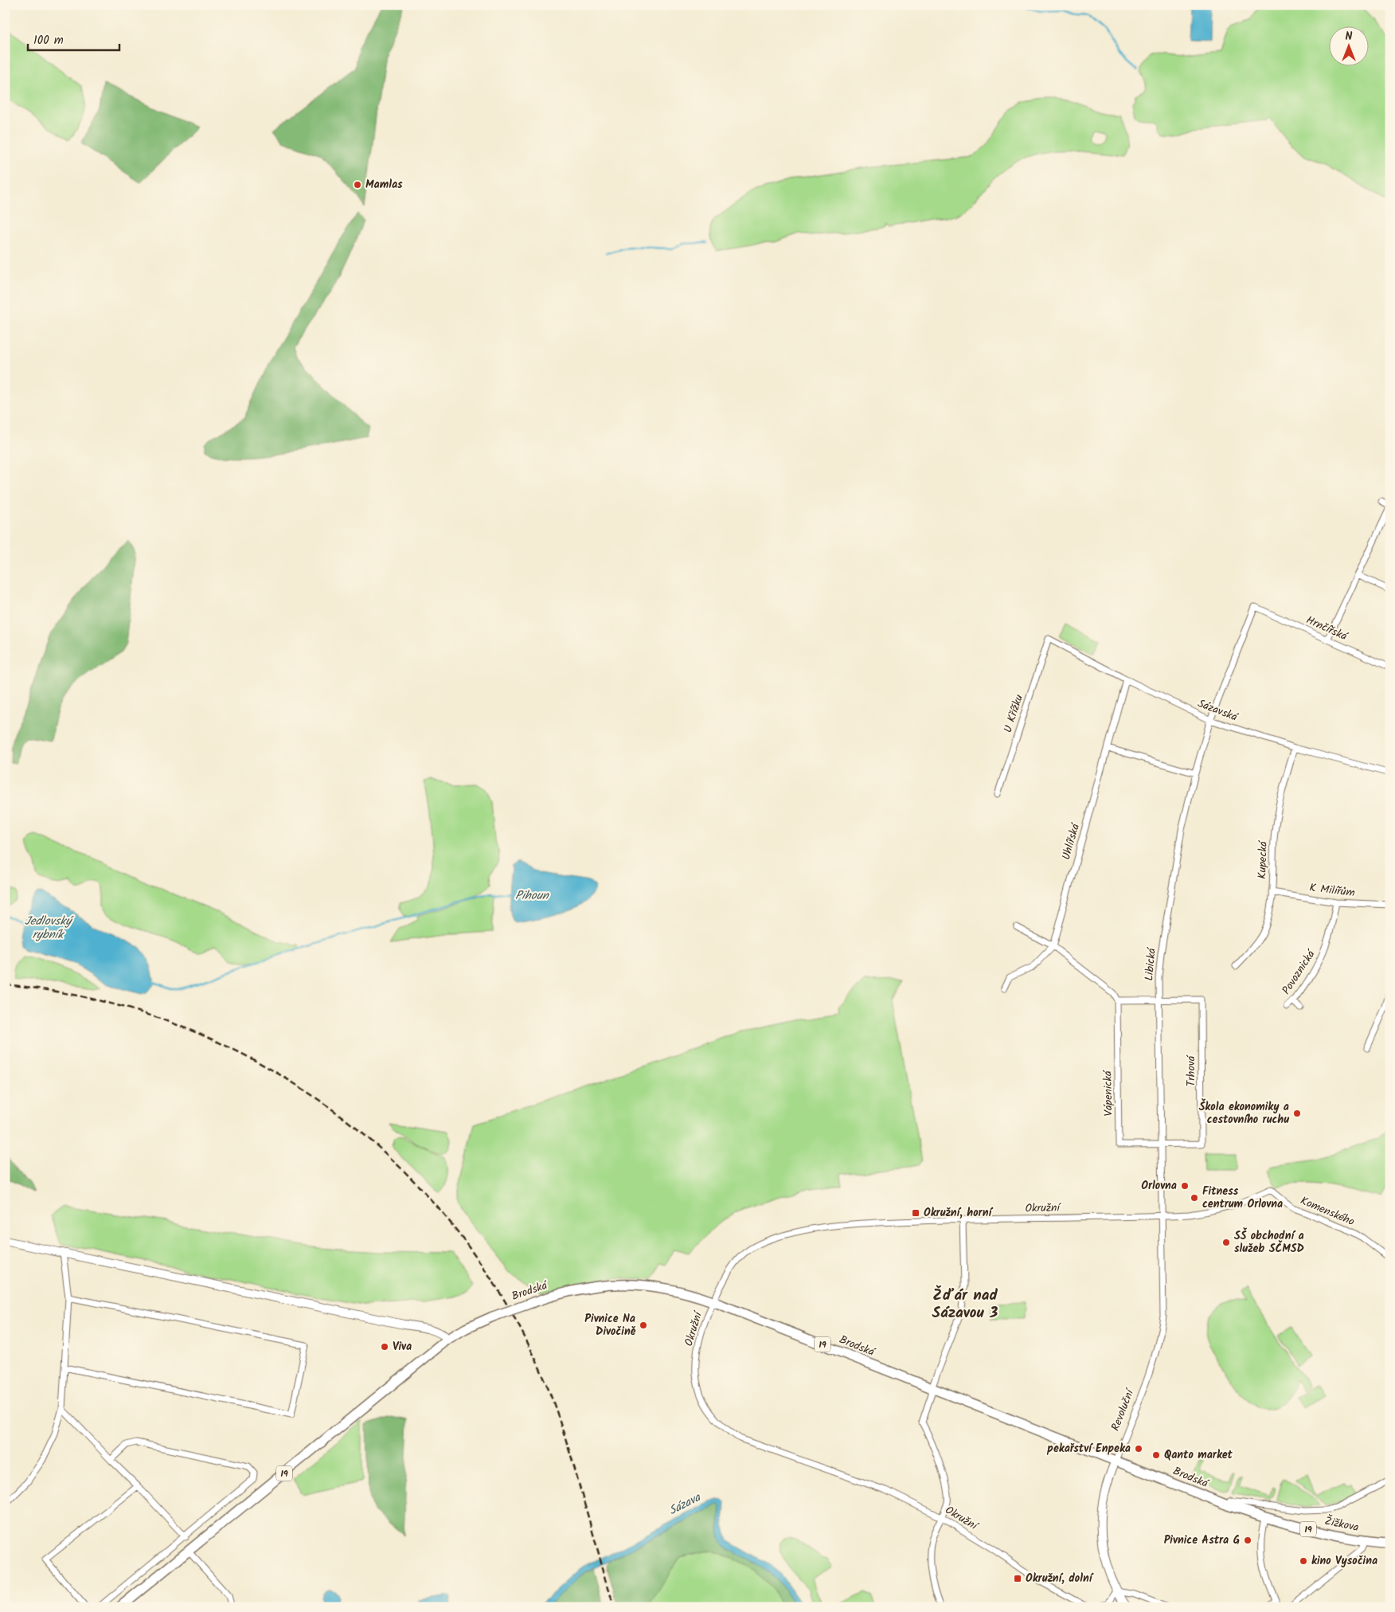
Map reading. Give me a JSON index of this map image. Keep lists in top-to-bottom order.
{
  "streets": {
    "main road": ["Brodská", "19", "Žižkova"],
    "street": [
      "Hrnčířská",
      "Sázavská",
      "U Křížku",
      "Uhlířská",
      "Kupecká",
      "K Milířům",
      "Libická",
      "Povoznická",
      "Trhová",
      "Vápenická",
      "Okružní",
      "Komenského",
      "Revoluční"
    ]
  },
  "crossings": [
    ["Hrnčířská", "Libická"],
    ["Sázavská", "U Křížku"],
    ["Sázavská", "Uhlířská"],
    ["Sázavská", "Kupecká"],
    ["Sázavská", "Libická"],
    ["Kupecká", "K Milířům"],
    ["K Milířům", "Povoznická"],
    ["Libická", "Trhová"],
    ["Libická", "Vápenická"],
    ["Libická", "Okružní"],
    ["Libická", "Komenského"],
    ["Libická", "Revoluční"],
    ["Trhová", "Vápenická"],
    ["Okružní", "Komenského"],
    ["Okružní", "Brodská"],
    ["Okružní", "Revoluční"],
    ["Komenského", "Revoluční"],
    ["Brodská", "19"],
    ["Brodská", "Revoluční"],
    ["Brodská", "Žižkova"]
  ],
  "districts": ["Žďár nad Sázavou 3"],
  "water": ["Pihoun", "Jedlovský rybník", "Sázava"],
  "places": {
    "other": [
      "Mamlas",
      "Škola ekonomiky a cestovního ruchu",
      "Orlovna",
      "Fitness centrum Orlovna",
      "SŠ obchodní a služeb SČMSD",
      "Pivnice Na Divočině",
      "Viva",
      "pekařství Enpeka",
      "Qanto market",
      "Pivnice Astra G",
      "kino Vysočina"
    ],
    "transit": ["Okružní, horní", "Okružní, dolní"]
  },
  "scale_bar": "100 m",
  "north": "top"
}
